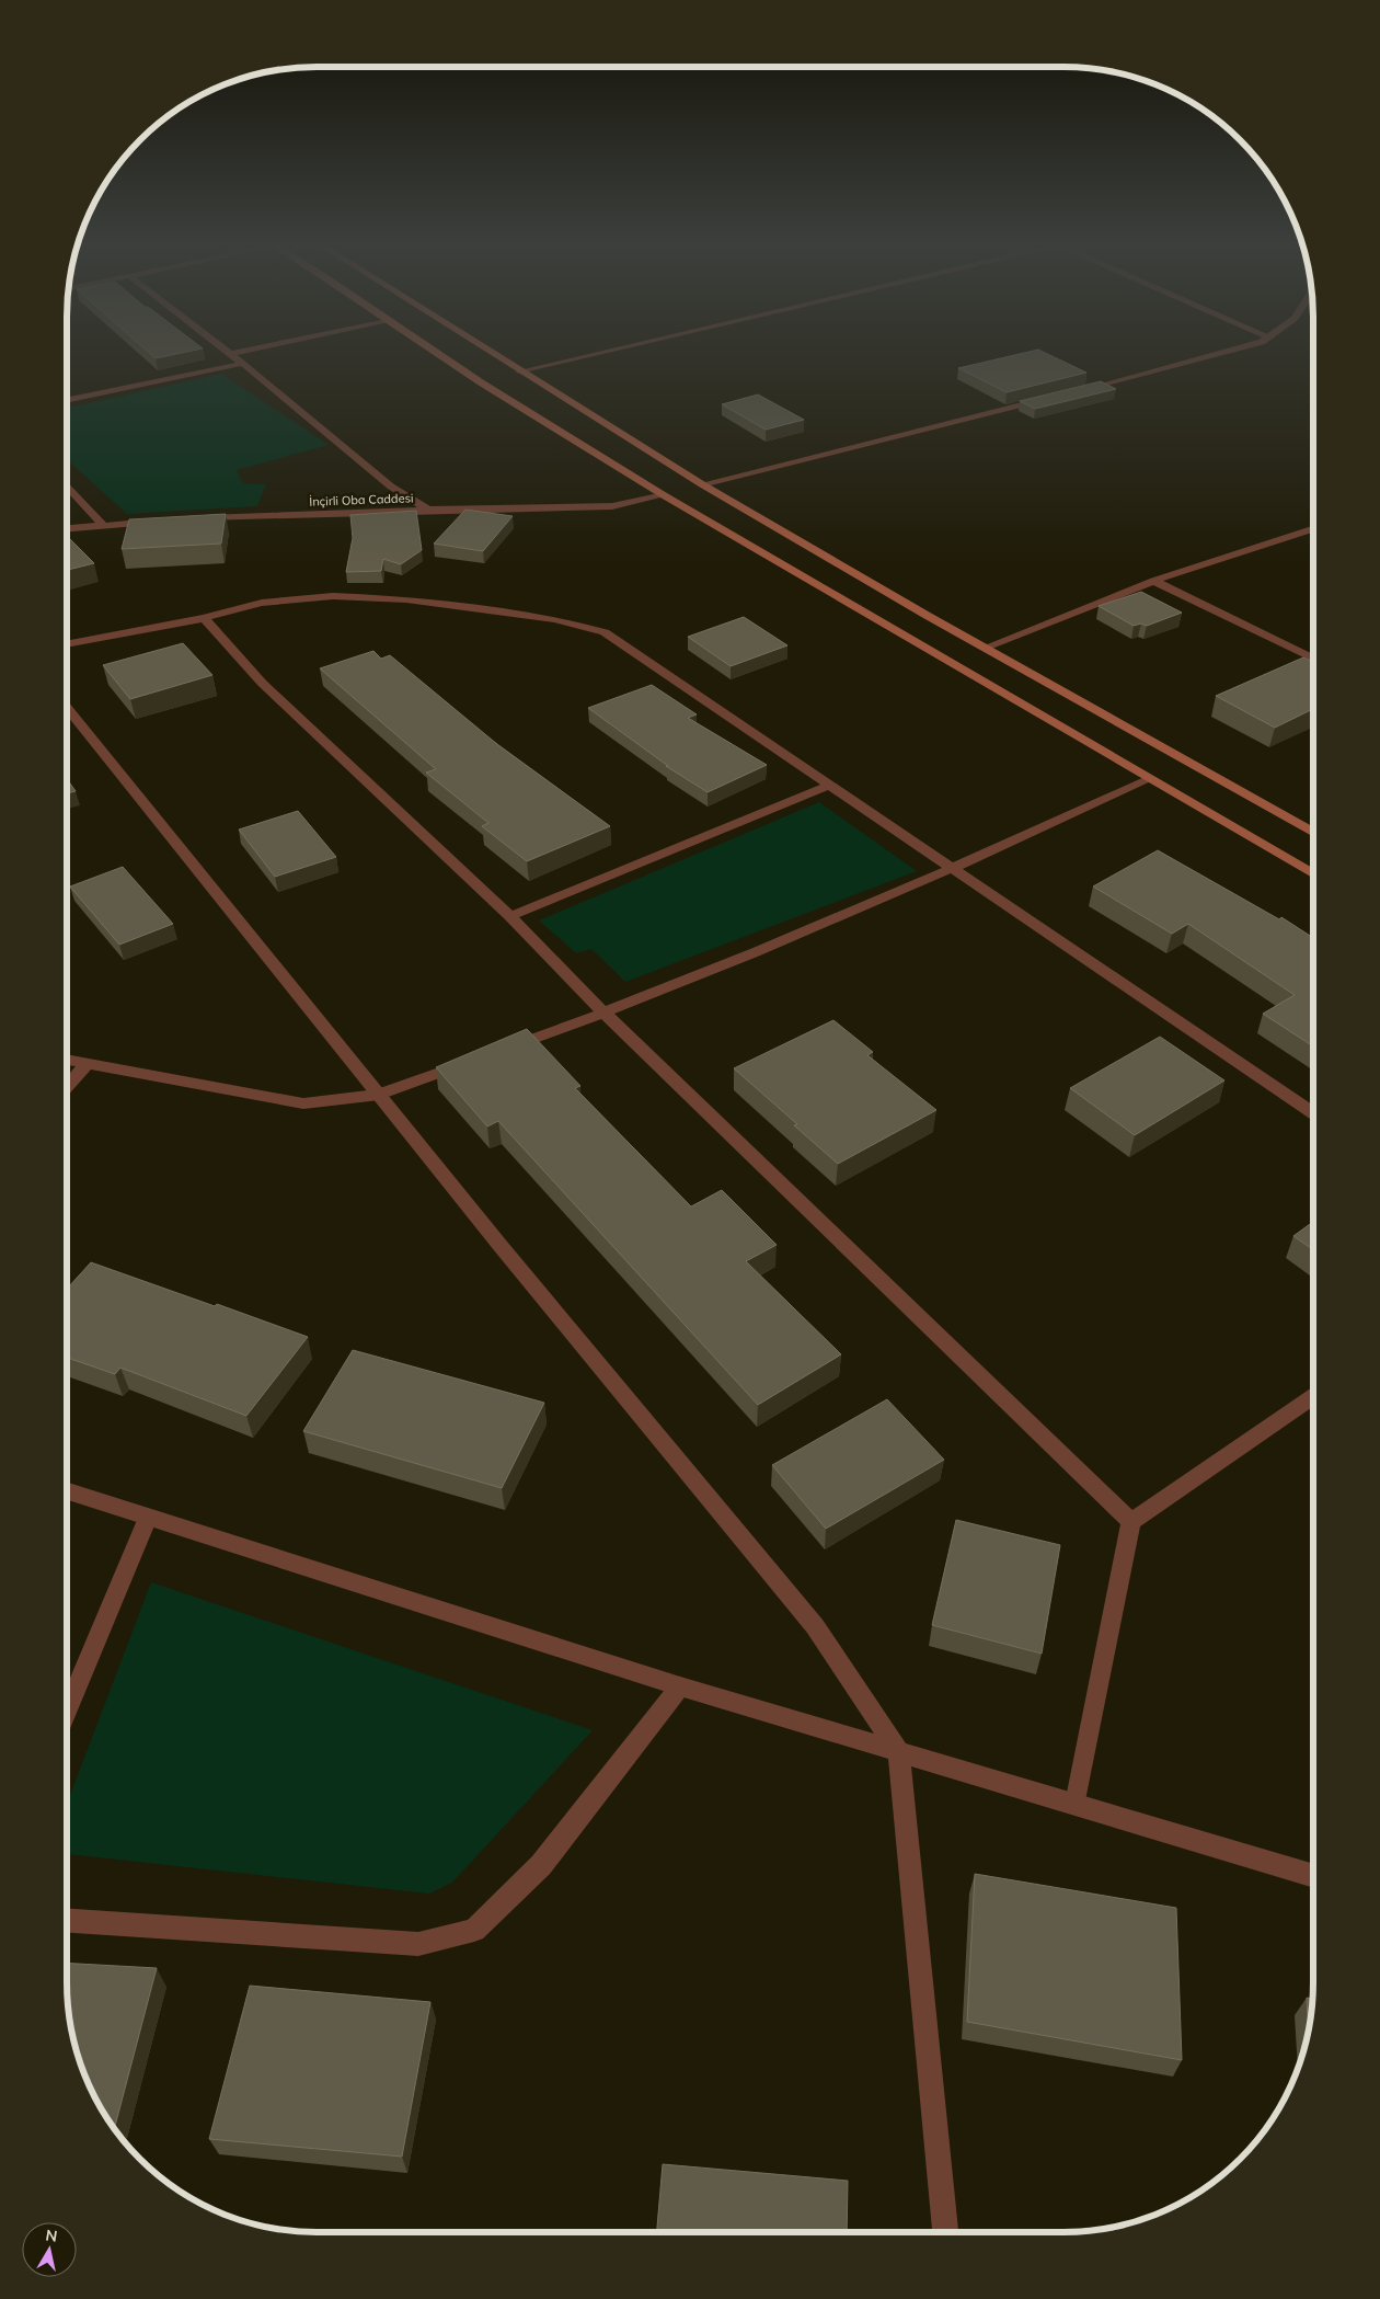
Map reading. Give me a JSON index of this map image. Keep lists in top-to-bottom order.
{
  "streets": {
    "street": ["İnçirli Oba Caddesi"]
  },
  "north": "top"
}
